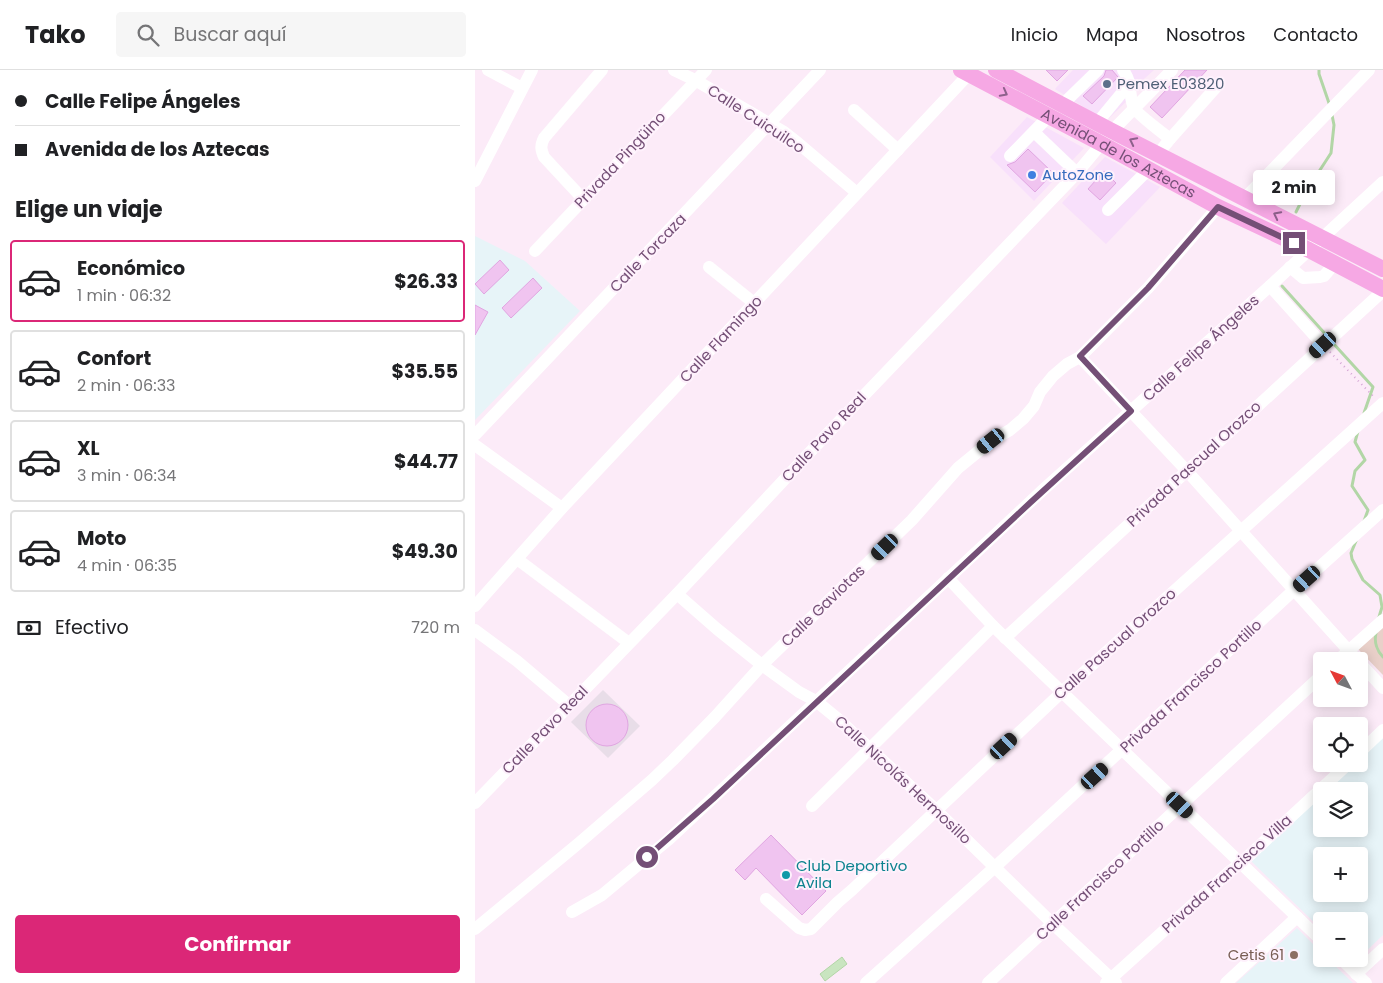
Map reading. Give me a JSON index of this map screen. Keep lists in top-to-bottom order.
{
  "streets": {
    "main road": ["Avenida de los Aztecas"],
    "street": [
      "Calle Cuicuilco",
      "Privada Pingüino",
      "Calle Torcaza",
      "Calle Flamingo",
      "Calle Felipe Ángeles",
      "Calle Pavo Real",
      "Privada Pascual Orozco",
      "Calle Gaviotas",
      "Calle Pascual Orozco",
      "Privada Francisco Portillo",
      "Calle Nicolás Hermosillo",
      "Privada Francisco Villa",
      "Calle Francisco Portillo"
    ]
  },
  "crossings": [
    ["Calle Cuicuilco", "Privada Pingüino"],
    ["Calle Cuicuilco", "Calle Torcaza"],
    ["Calle Cuicuilco", "Calle Flamingo"],
    ["Avenida de los Aztecas", "Calle Flamingo"],
    ["Avenida de los Aztecas", "Calle Felipe Ángeles"],
    ["Avenida de los Aztecas", "Calle Pavo Real"],
    ["Avenida de los Aztecas", "Privada Pascual Orozco"],
    ["Avenida de los Aztecas", "Calle Gaviotas"],
    ["Calle Felipe Ángeles", "Calle Nicolás Hermosillo"],
    ["Calle Pavo Real", "Calle Nicolás Hermosillo"],
    ["Calle Gaviotas", "Calle Nicolás Hermosillo"],
    ["Calle Pascual Orozco", "Calle Nicolás Hermosillo"],
    ["Privada Francisco Portillo", "Calle Nicolás Hermosillo"],
    ["Calle Nicolás Hermosillo", "Privada Francisco Villa"],
    ["Calle Nicolás Hermosillo", "Calle Francisco Portillo"]
  ],
  "places": [
    "Pemex E03820",
    "AutoZone",
    "Club Deportivo Avila",
    "Cetis 61"
  ],
  "north": "top left",
  "page": {
    "header": "Tako",
    "search": "Buscar aquí",
    "nav": [
      "Inicio",
      "Mapa",
      "Nosotros",
      "Contacto"
    ],
    "banner": ["Calle Felipe Ángeles", "Avenida de los Aztecas"],
    "bubble": "2 min",
    "heading": "Elige un viaje",
    "list": [
      {
        "name": "Económico",
        "note": "1 min · 06:32",
        "value": "$26.33"
      },
      {
        "name": "Confort",
        "note": "2 min · 06:33",
        "value": "$35.55"
      },
      {
        "name": "XL",
        "note": "3 min · 06:34",
        "value": "$44.77"
      },
      {
        "name": "Moto",
        "note": "4 min · 06:35",
        "value": "$49.30"
      }
    ],
    "pay": ["Efectivo", "720 m"],
    "map_buttons": ["+", "−"],
    "buttons": "Confirmar"
  }
}
